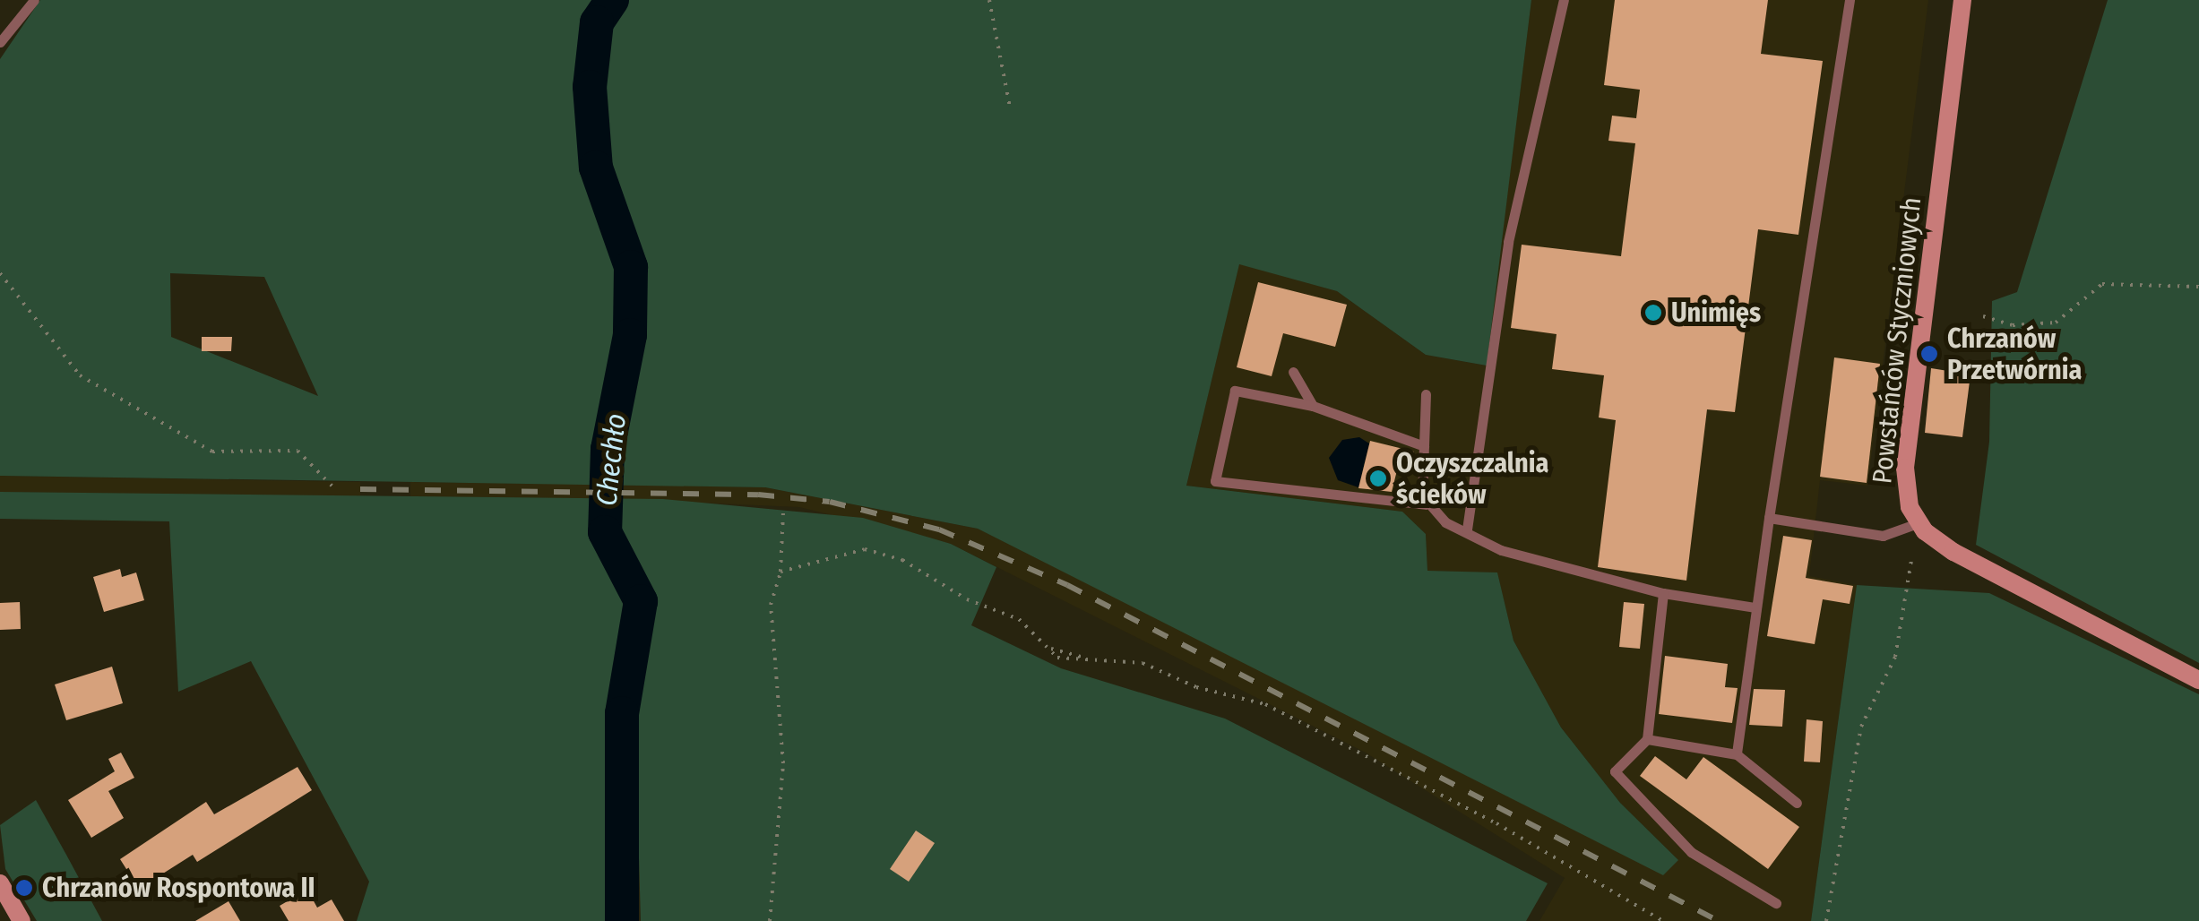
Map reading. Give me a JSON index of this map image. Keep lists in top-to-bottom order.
{
  "streets": {
    "street": ["Powstańców Styczniowych"]
  },
  "water": ["Chechło"],
  "places": [
    "Unimięs",
    "Chrzanów Przetwórnia",
    "Oczyszczalnia ścieków",
    "Chrzanów Rospontowa II"
  ]
}
